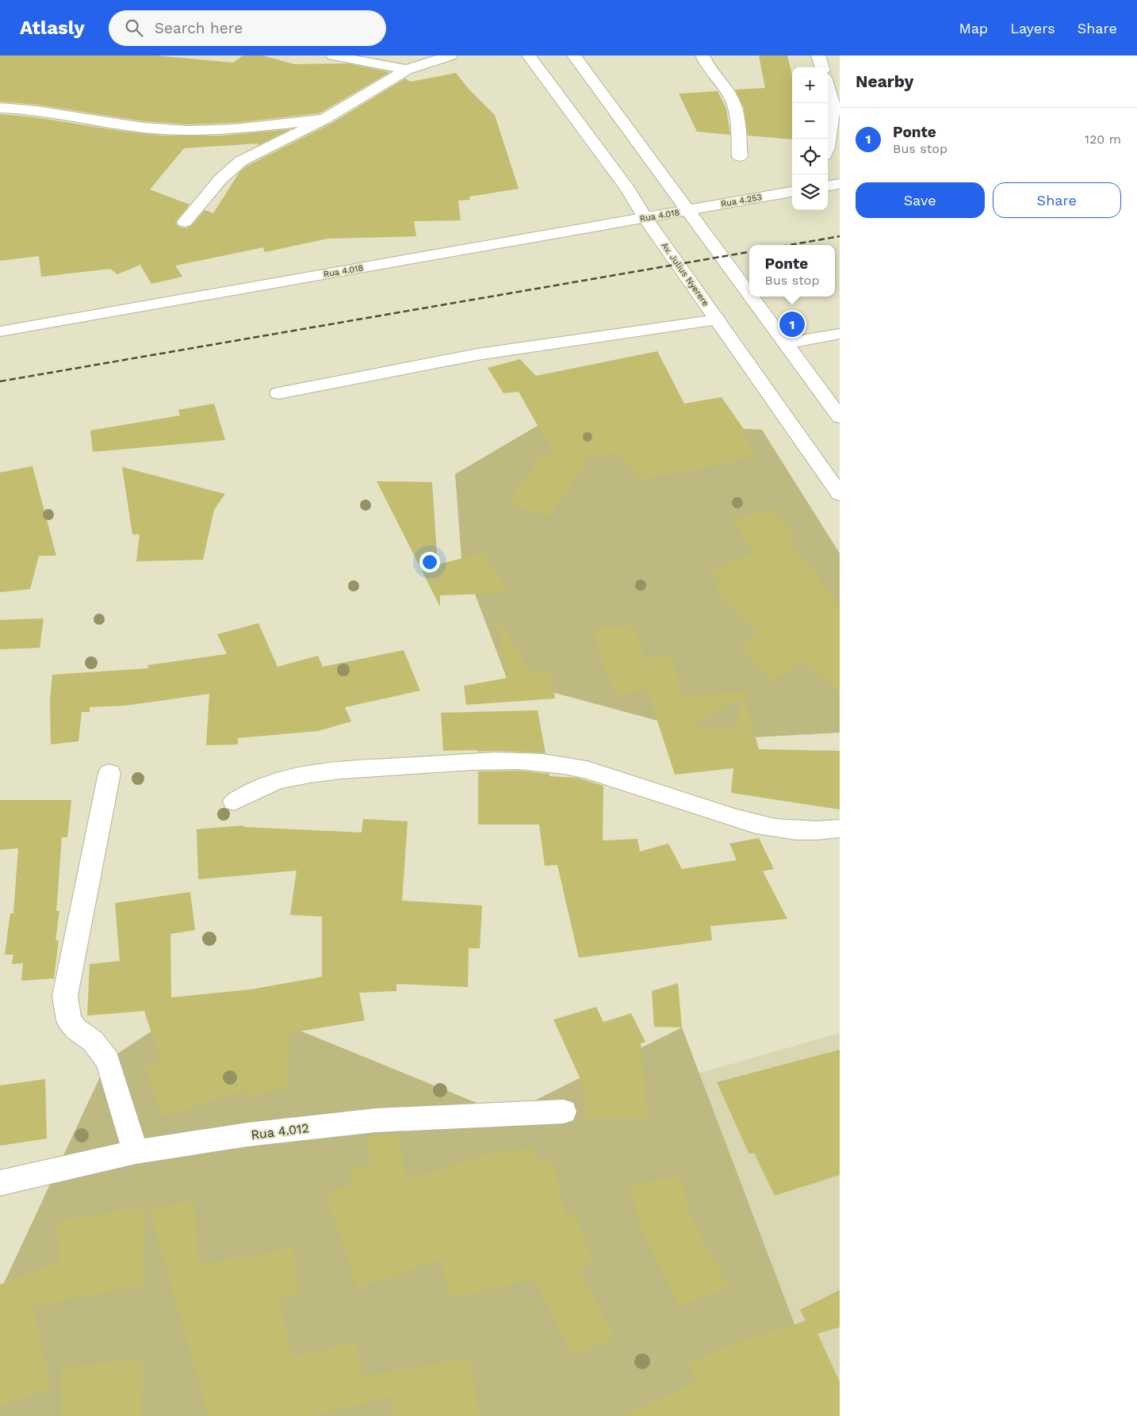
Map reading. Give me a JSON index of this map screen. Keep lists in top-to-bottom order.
{
  "streets": {
    "street": [
      "Rua 4.253",
      "Rua 4.018",
      "Av. Julius Nyerere",
      "Rua 4.012"
    ]
  },
  "crossings": [
    ["Rua 4.253", "Rua 4.018"],
    ["Rua 4.018", "Av. Julius Nyerere"]
  ],
  "page": {
    "header": "Atlasly",
    "search": "Search here",
    "nav": ["Map", "Layers", "Share"],
    "heading": "Nearby",
    "map_buttons": ["+", "−"],
    "list": [
      {
        "mark": "1",
        "name": "Ponte",
        "note": "Bus stop",
        "value": "120 m"
      }
    ],
    "buttons": ["Save", "Share"],
    "popup": ["Ponte", "Bus stop"],
    "pins": "1"
  }
}
